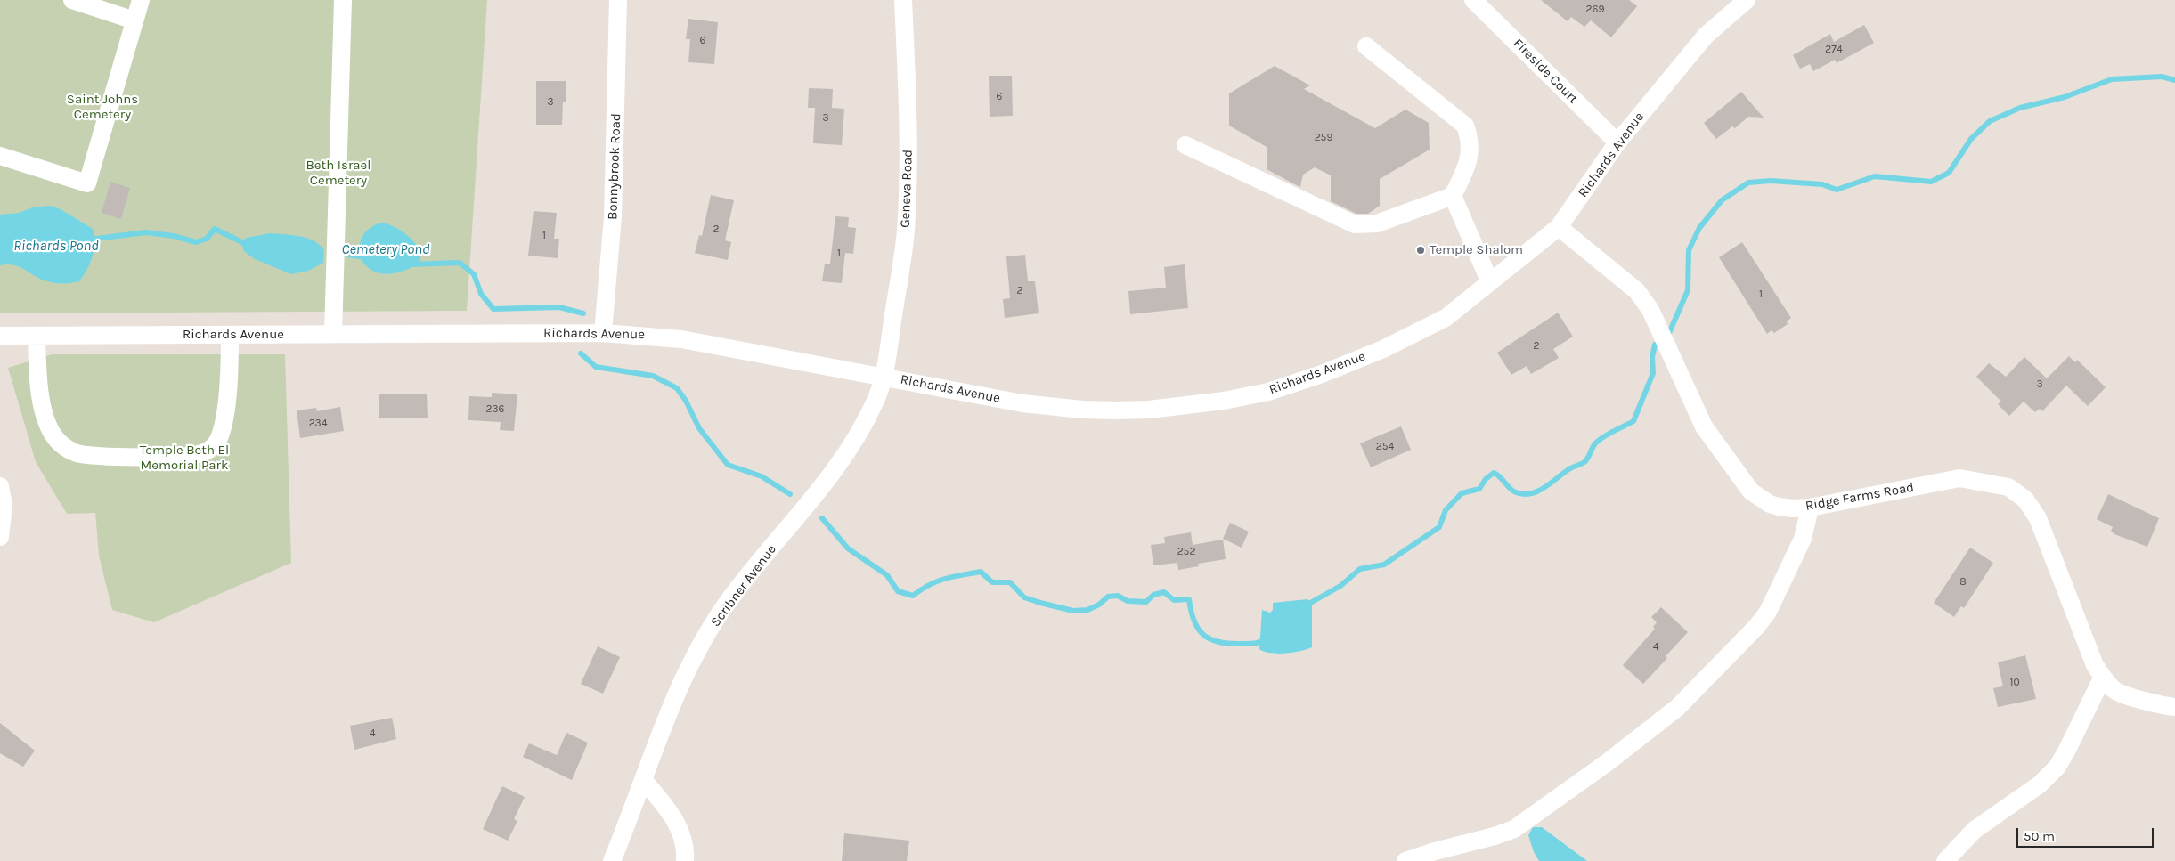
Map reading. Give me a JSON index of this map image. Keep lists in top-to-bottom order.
{
  "streets": {
    "street": [
      "Fireside Court",
      "Richards Avenue",
      "Bonnybrook Road",
      "Geneva Road",
      "Ridge Farms Road",
      "Scribner Avenue"
    ]
  },
  "crossings": [
    ["Fireside Court", "Richards Avenue"],
    ["Richards Avenue", "Bonnybrook Road"],
    ["Richards Avenue", "Geneva Road"],
    ["Richards Avenue", "Ridge Farms Road"],
    ["Richards Avenue", "Scribner Avenue"],
    ["Geneva Road", "Scribner Avenue"]
  ],
  "water": ["Richards Pond", "Cemetery Pond"],
  "parks": ["Saint Johns Cemetery", "Beth Israel Cemetery", "Temple Beth El Memorial Park"],
  "places": ["Temple Shalom"],
  "house_numbers": [
    "269",
    "6",
    "274",
    "6",
    "3",
    "3",
    "259",
    "2",
    "1",
    "1",
    "2",
    "1",
    "2",
    "3",
    "236",
    "234",
    "254",
    "252",
    "8",
    "4",
    "10",
    "4"
  ],
  "scale_bar": "50 m"
}
